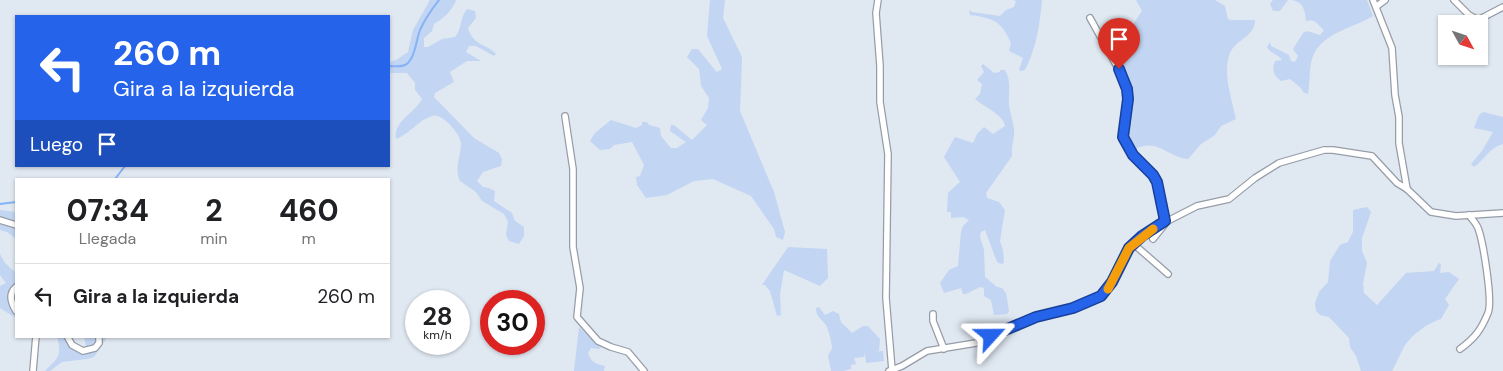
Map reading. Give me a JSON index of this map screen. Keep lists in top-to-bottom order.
{
  "north": "bottom right",
  "page": {
    "turn": ["260 m", "Gira a la izquierda"],
    "then": "Luego",
    "eta": [
      "07:34",
      "Llegada",
      "2",
      "min",
      "460",
      "m"
    ],
    "list": [
      {
        "name": "Gira a la izquierda",
        "value": "260 m"
      }
    ],
    "speed": "28 km/h",
    "limit": "30"
  }
}
